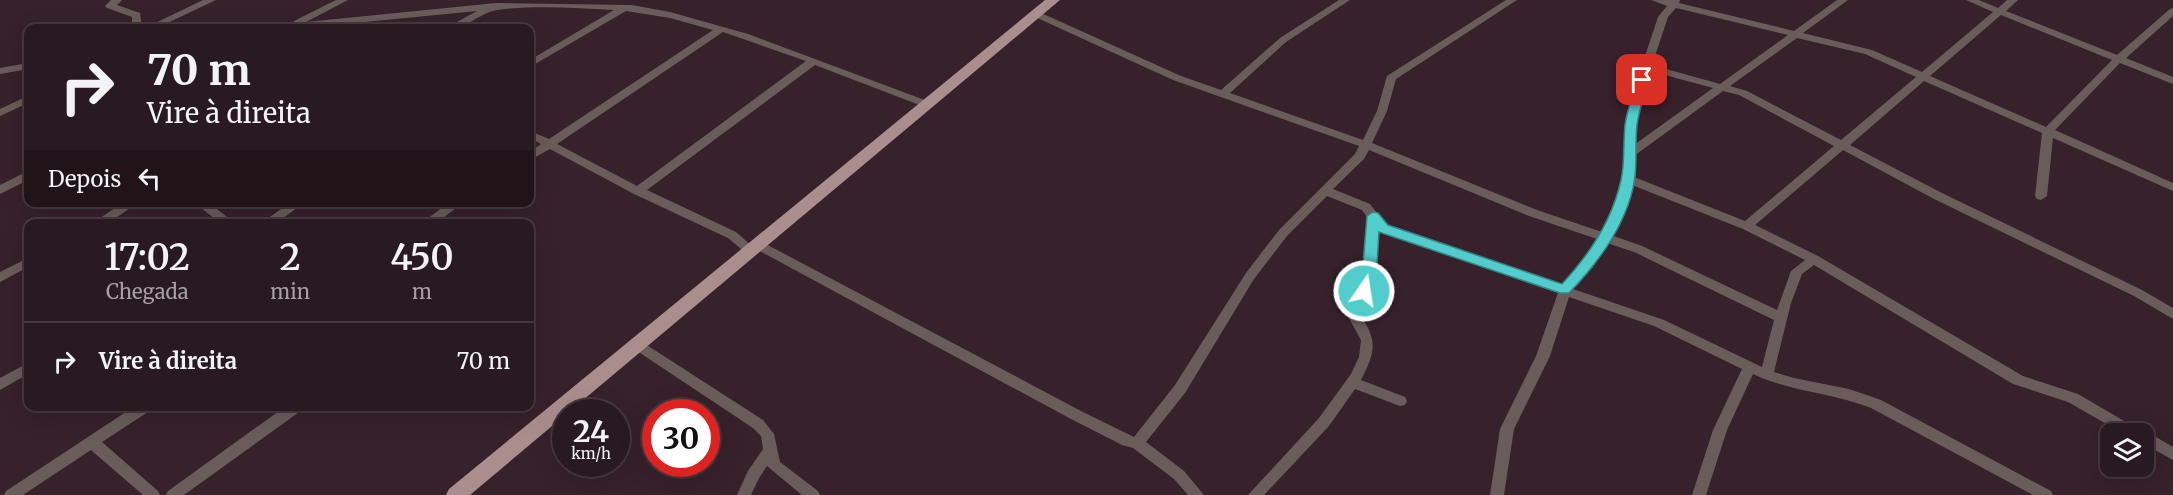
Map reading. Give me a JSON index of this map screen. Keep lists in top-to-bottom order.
{
  "page": {
    "turn": ["70 m", "Vire à direita"],
    "then": "Depois",
    "eta": [
      "17:02",
      "Chegada",
      "2",
      "min",
      "450",
      "m"
    ],
    "list": [
      {
        "name": "Vire à direita",
        "value": "70 m"
      }
    ],
    "speed": "24 km/h",
    "limit": "30"
  }
}
